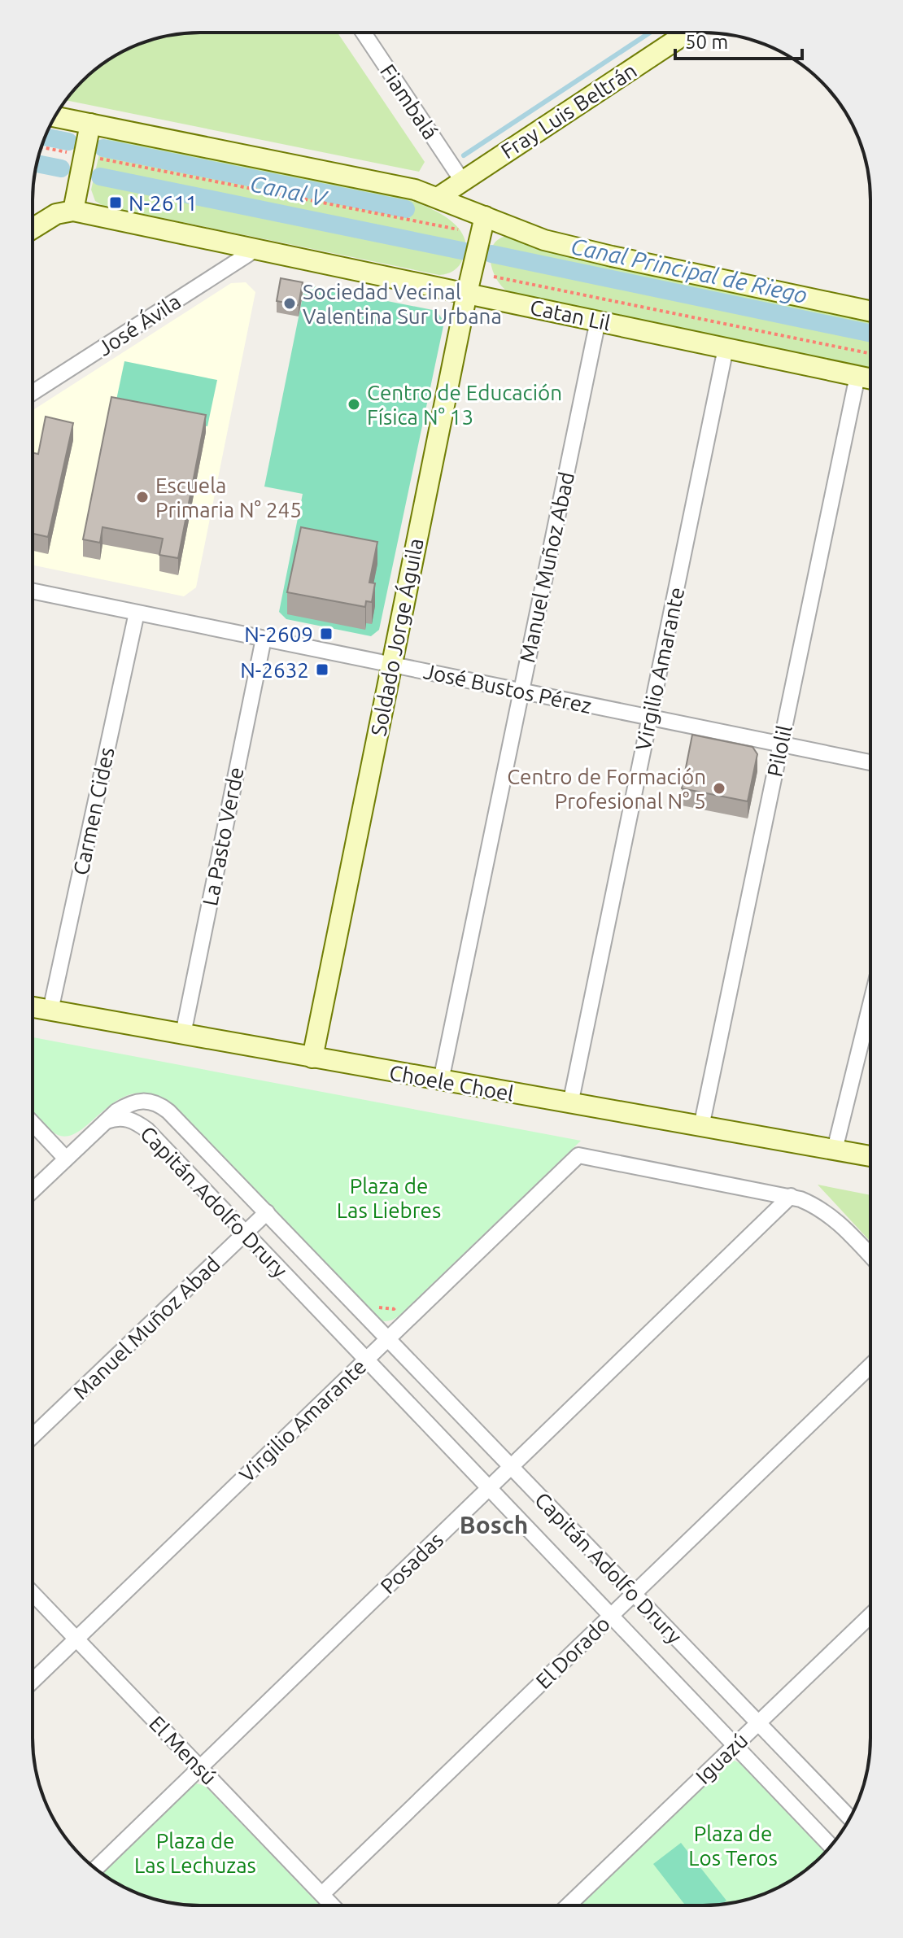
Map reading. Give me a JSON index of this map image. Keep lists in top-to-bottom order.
{
  "streets": {
    "street": [
      "Fiambalá",
      "Fray Luis Beltrán",
      "Catan Lil",
      "José Ávila",
      "Manuel Muñoz Abad",
      "Soldado Jorge Águila",
      "Virgilio Amarante",
      "José Bustos Pérez",
      "Pilolil",
      "Carmen Cides",
      "La Pasto Verde",
      "Choele Choel",
      "Capitán Adolfo Drury",
      "Posadas",
      "El Dorado",
      "El Mensú",
      "Iguazú"
    ]
  },
  "crossings": [
    ["Fiambalá", "Fray Luis Beltrán"],
    ["Catan Lil", "José Ávila"],
    ["Catan Lil", "Manuel Muñoz Abad"],
    ["Catan Lil", "Soldado Jorge Águila"],
    ["Catan Lil", "Virgilio Amarante"],
    ["Catan Lil", "Pilolil"],
    ["Manuel Muñoz Abad", "José Bustos Pérez"],
    ["Manuel Muñoz Abad", "Choele Choel"],
    ["Manuel Muñoz Abad", "Capitán Adolfo Drury"],
    ["Soldado Jorge Águila", "José Bustos Pérez"],
    ["Soldado Jorge Águila", "Choele Choel"],
    ["Virgilio Amarante", "José Bustos Pérez"],
    ["Virgilio Amarante", "Choele Choel"],
    ["Virgilio Amarante", "Capitán Adolfo Drury"],
    ["Virgilio Amarante", "Posadas"],
    ["Virgilio Amarante", "El Mensú"],
    ["José Bustos Pérez", "Pilolil"],
    ["José Bustos Pérez", "Carmen Cides"],
    ["José Bustos Pérez", "La Pasto Verde"],
    ["Pilolil", "Choele Choel"],
    ["Carmen Cides", "Choele Choel"],
    ["La Pasto Verde", "Choele Choel"],
    ["Capitán Adolfo Drury", "Posadas"],
    ["Capitán Adolfo Drury", "El Dorado"],
    ["Capitán Adolfo Drury", "Iguazú"],
    ["Posadas", "El Mensú"],
    ["El Dorado", "El Mensú"]
  ],
  "districts": ["Bosch"],
  "water": ["Canal V", "Canal Principal de Riego"],
  "parks": ["Plaza de Las Liebres", "Plaza de Los Teros", "Plaza de Las Lechuzas"],
  "places": {
    "transit": ["N-2611", "N-2609", "N-2632"],
    "other": [
      "Sociedad Vecinal Valentina Sur Urbana",
      "Centro de Educación Física N° 13",
      "Escuela Primaria N° 245",
      "Centro de Formación Profesional N° 5"
    ]
  },
  "scale_bar": "50 m"
}
